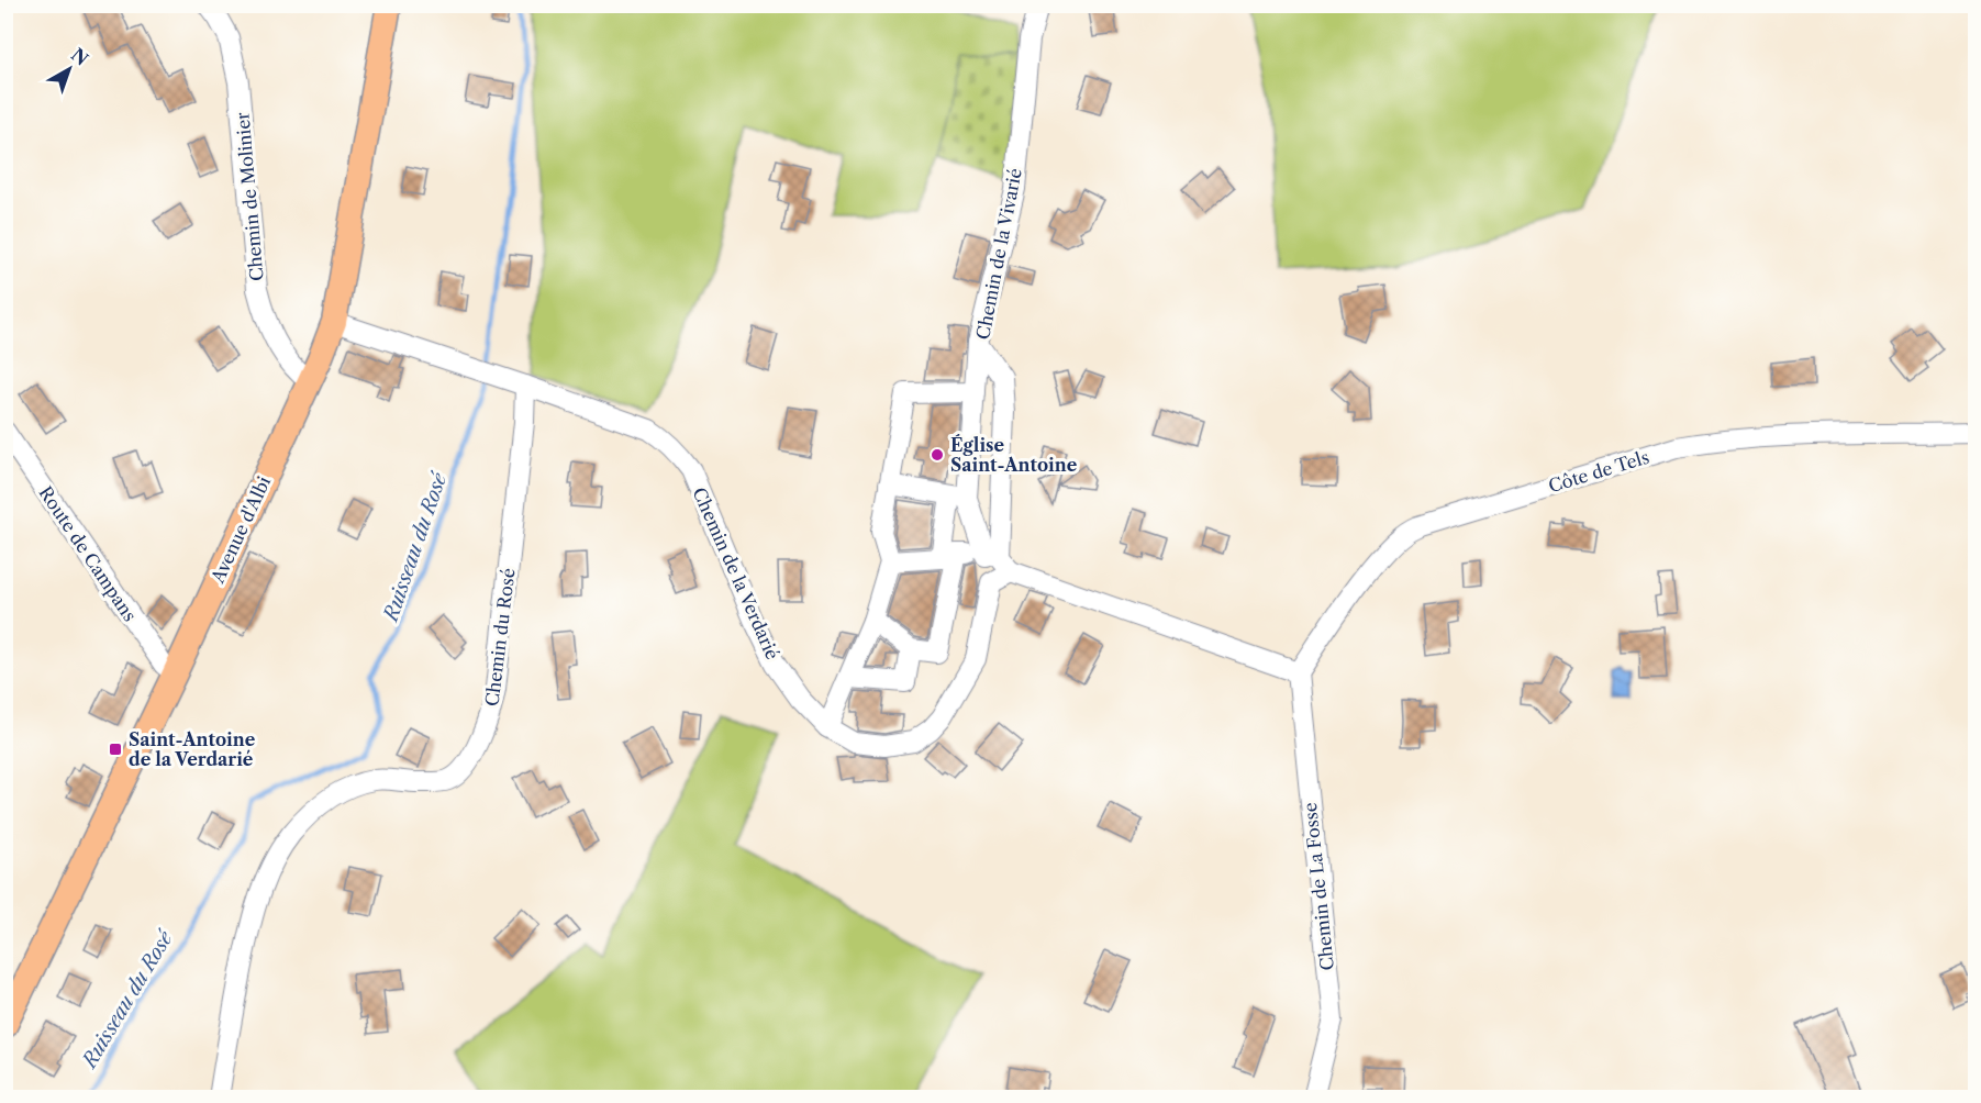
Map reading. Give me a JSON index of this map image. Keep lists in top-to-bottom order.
{
  "streets": {
    "main road": ["Avenue d'Albi"],
    "street": [
      "Chemin de Molinier",
      "Chemin de la Vivarié",
      "Côte de Tels",
      "Route de Campans",
      "Chemin de la Verdarié",
      "Chemin du Rosé",
      "Chemin de La Fosse"
    ]
  },
  "crossings": [
    ["Chemin de Molinier", "Avenue d'Albi"],
    ["Chemin de la Vivarié", "Chemin de la Verdarié"],
    ["Côte de Tels", "Chemin de La Fosse"],
    ["Avenue d'Albi", "Route de Campans"],
    ["Avenue d'Albi", "Chemin de la Verdarié"],
    ["Chemin de la Verdarié", "Chemin du Rosé"]
  ],
  "water": ["Ruisseau du Rosé"],
  "places": {
    "other": ["Église Saint-Antoine"],
    "transit": ["Saint-Antoine de la Verdarié"]
  },
  "north": "top right"
}
